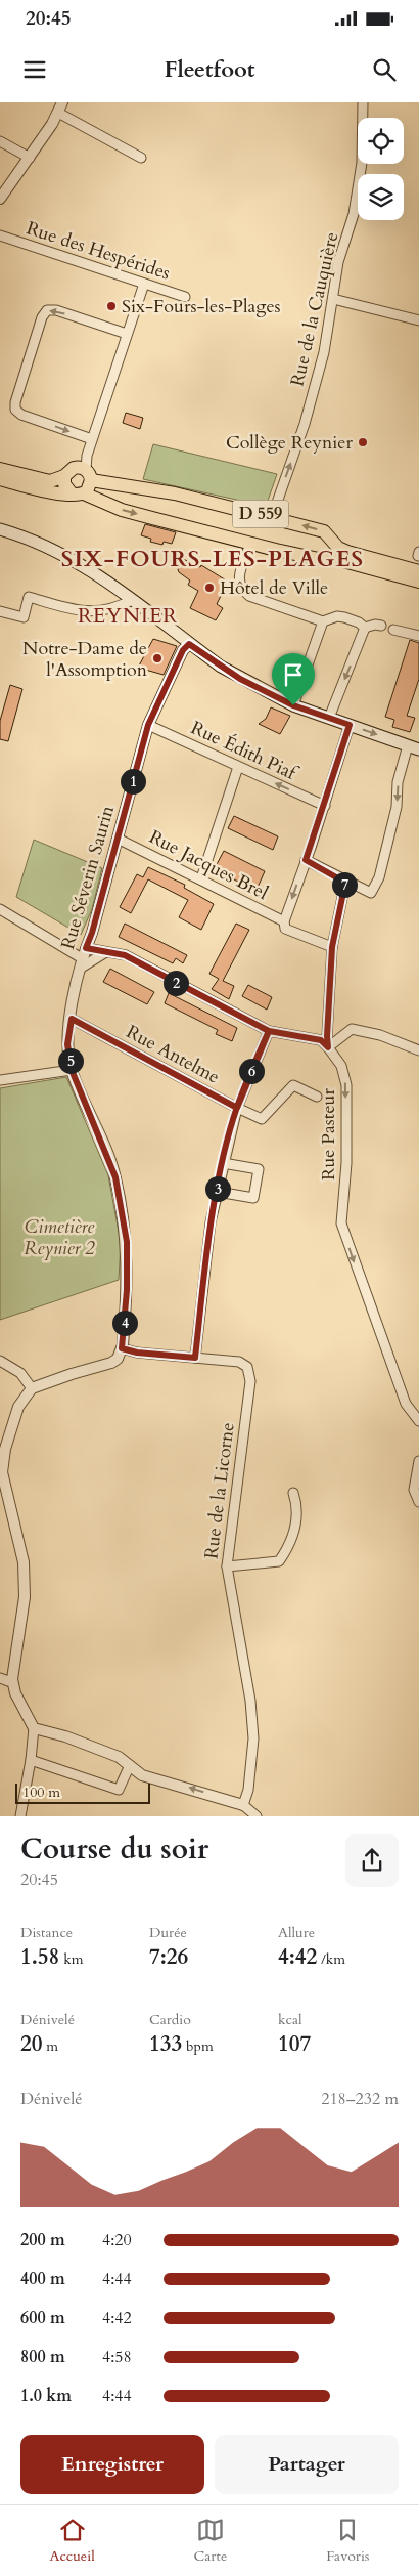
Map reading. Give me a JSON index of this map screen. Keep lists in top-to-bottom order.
{
  "streets": {
    "main road": ["D 559"],
    "street": [
      "Rue des Hespérides",
      "Rue de la Cauquière",
      "Rue Édith Piaf",
      "Rue Jacques Brel",
      "Rue Séverin Saurin",
      "Rue Antelme",
      "Rue Pasteur",
      "Rue de la Licorne"
    ]
  },
  "crossings": [
    ["Rue de la Cauquière", "D 559"],
    ["Rue Édith Piaf", "Rue Séverin Saurin"],
    ["Rue Jacques Brel", "Rue Séverin Saurin"],
    ["Rue Séverin Saurin", "Rue Antelme"],
    ["Rue Séverin Saurin", "Rue de la Licorne"]
  ],
  "one_way": ["Rue de la Cauquière", "Rue Édith Piaf", "Rue Pasteur"],
  "districts": ["SIX-FOURS-LES-PLAGES", "REYNIER"],
  "parks": ["Cimetière Reynier 2"],
  "places": [
    "Six-Fours-les-Plages",
    "Collège Reynier",
    "Hôtel de Ville",
    "Notre-Dame de l'Assomption"
  ],
  "scale_bar": "100 m",
  "page": {
    "status": "20:45",
    "header": "Fleetfoot",
    "pins": [
      "1",
      "7",
      "2",
      "5",
      "6",
      "3",
      "4"
    ],
    "scale": "100 m",
    "heading": ["Course du soir", "20:45"],
    "stats": [
      ["Distance", "1.58 km"],
      ["Durée", "7:26"],
      ["Allure", "4:42 /km"],
      ["Dénivelé", "20 m"],
      ["Cardio", "133 bpm"],
      ["kcal", "107"]
    ],
    "chart": ["Dénivelé", "218–232 m"],
    "list": [
      {
        "name": "200 m",
        "note": "4:20"
      },
      {
        "name": "400 m",
        "note": "4:44"
      },
      {
        "name": "600 m",
        "note": "4:42"
      },
      {
        "name": "800 m",
        "note": "4:58"
      },
      {
        "name": "1.0 km",
        "note": "4:44"
      }
    ],
    "buttons": ["Enregistrer", "Partager"],
    "tabs": ["Accueil", "Carte", "Favoris"]
  }
}
